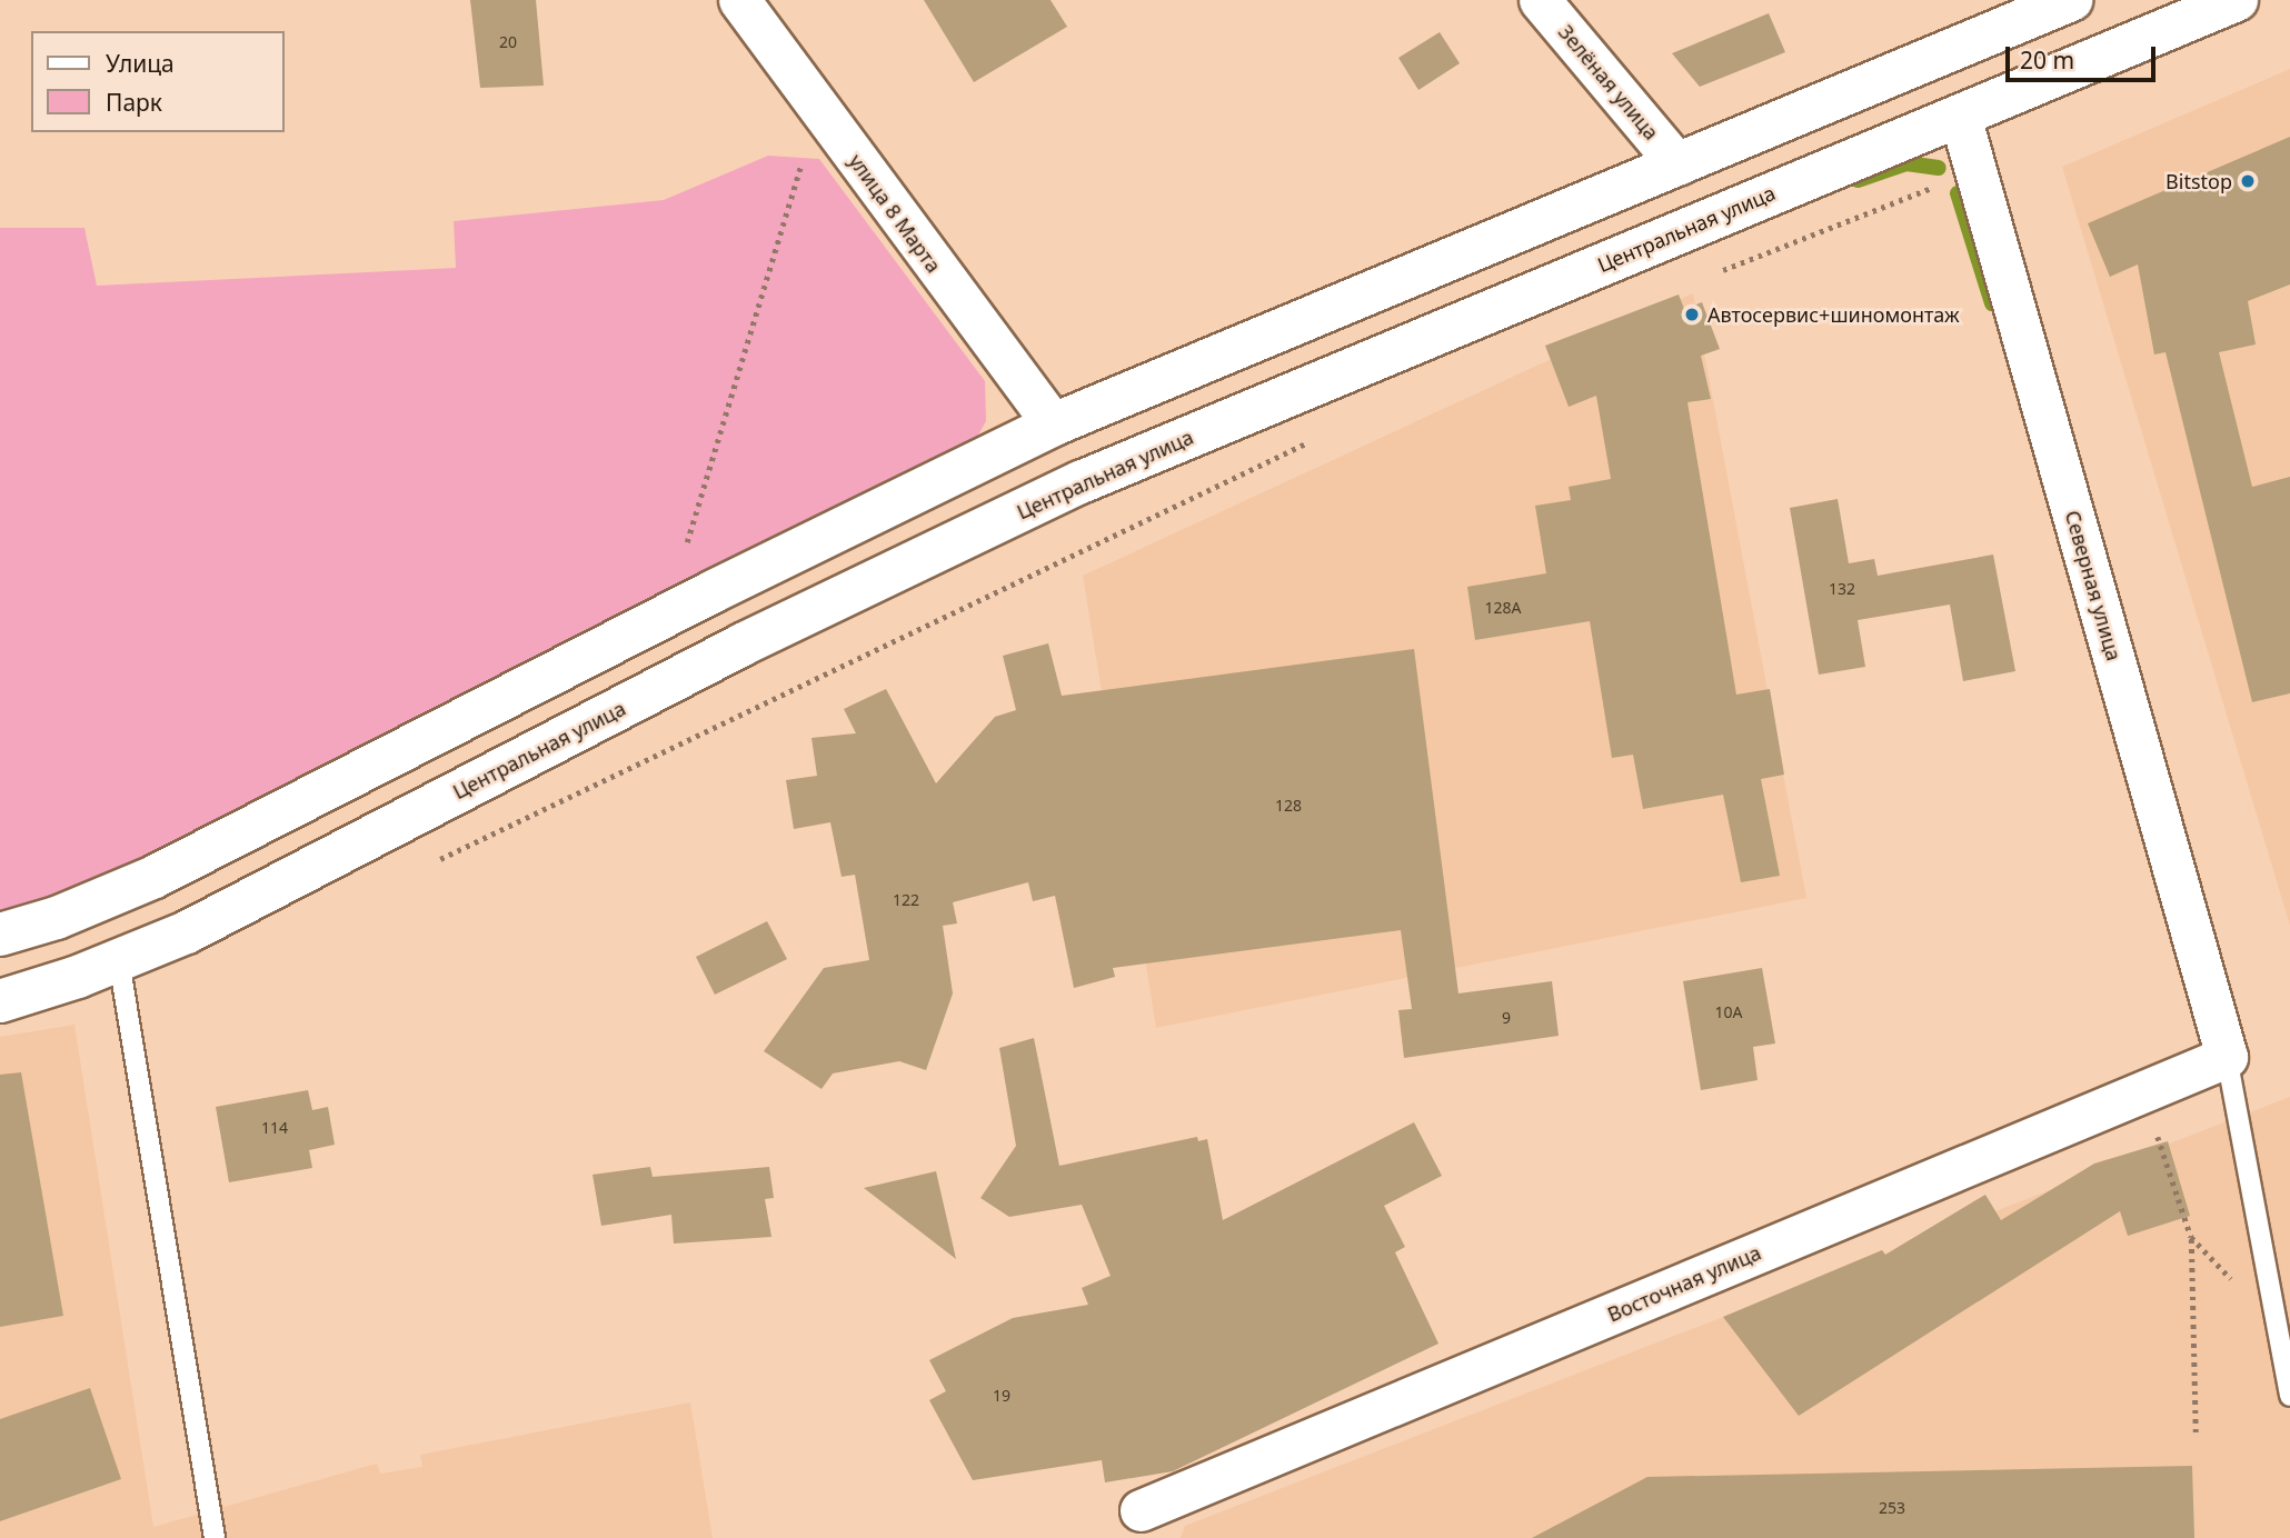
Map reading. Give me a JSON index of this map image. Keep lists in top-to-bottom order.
{
  "streets": {
    "main road": ["Центральная улица"],
    "street": [
      "Зелёная улица",
      "улица 8 Марта",
      "Северная улица",
      "Восточная улица"
    ]
  },
  "crossings": [
    ["Центральная улица", "Северная улица"],
    ["Северная улица", "Восточная улица"]
  ],
  "places": ["Bitstop", "Автосервис+шиномонтаж"],
  "house_numbers": [
    "20",
    "132",
    "128А",
    "128",
    "122",
    "10А",
    "9",
    "114",
    "19",
    "253"
  ],
  "legend": ["Улица", "Парк"],
  "scale_bar": "20 m"
}
